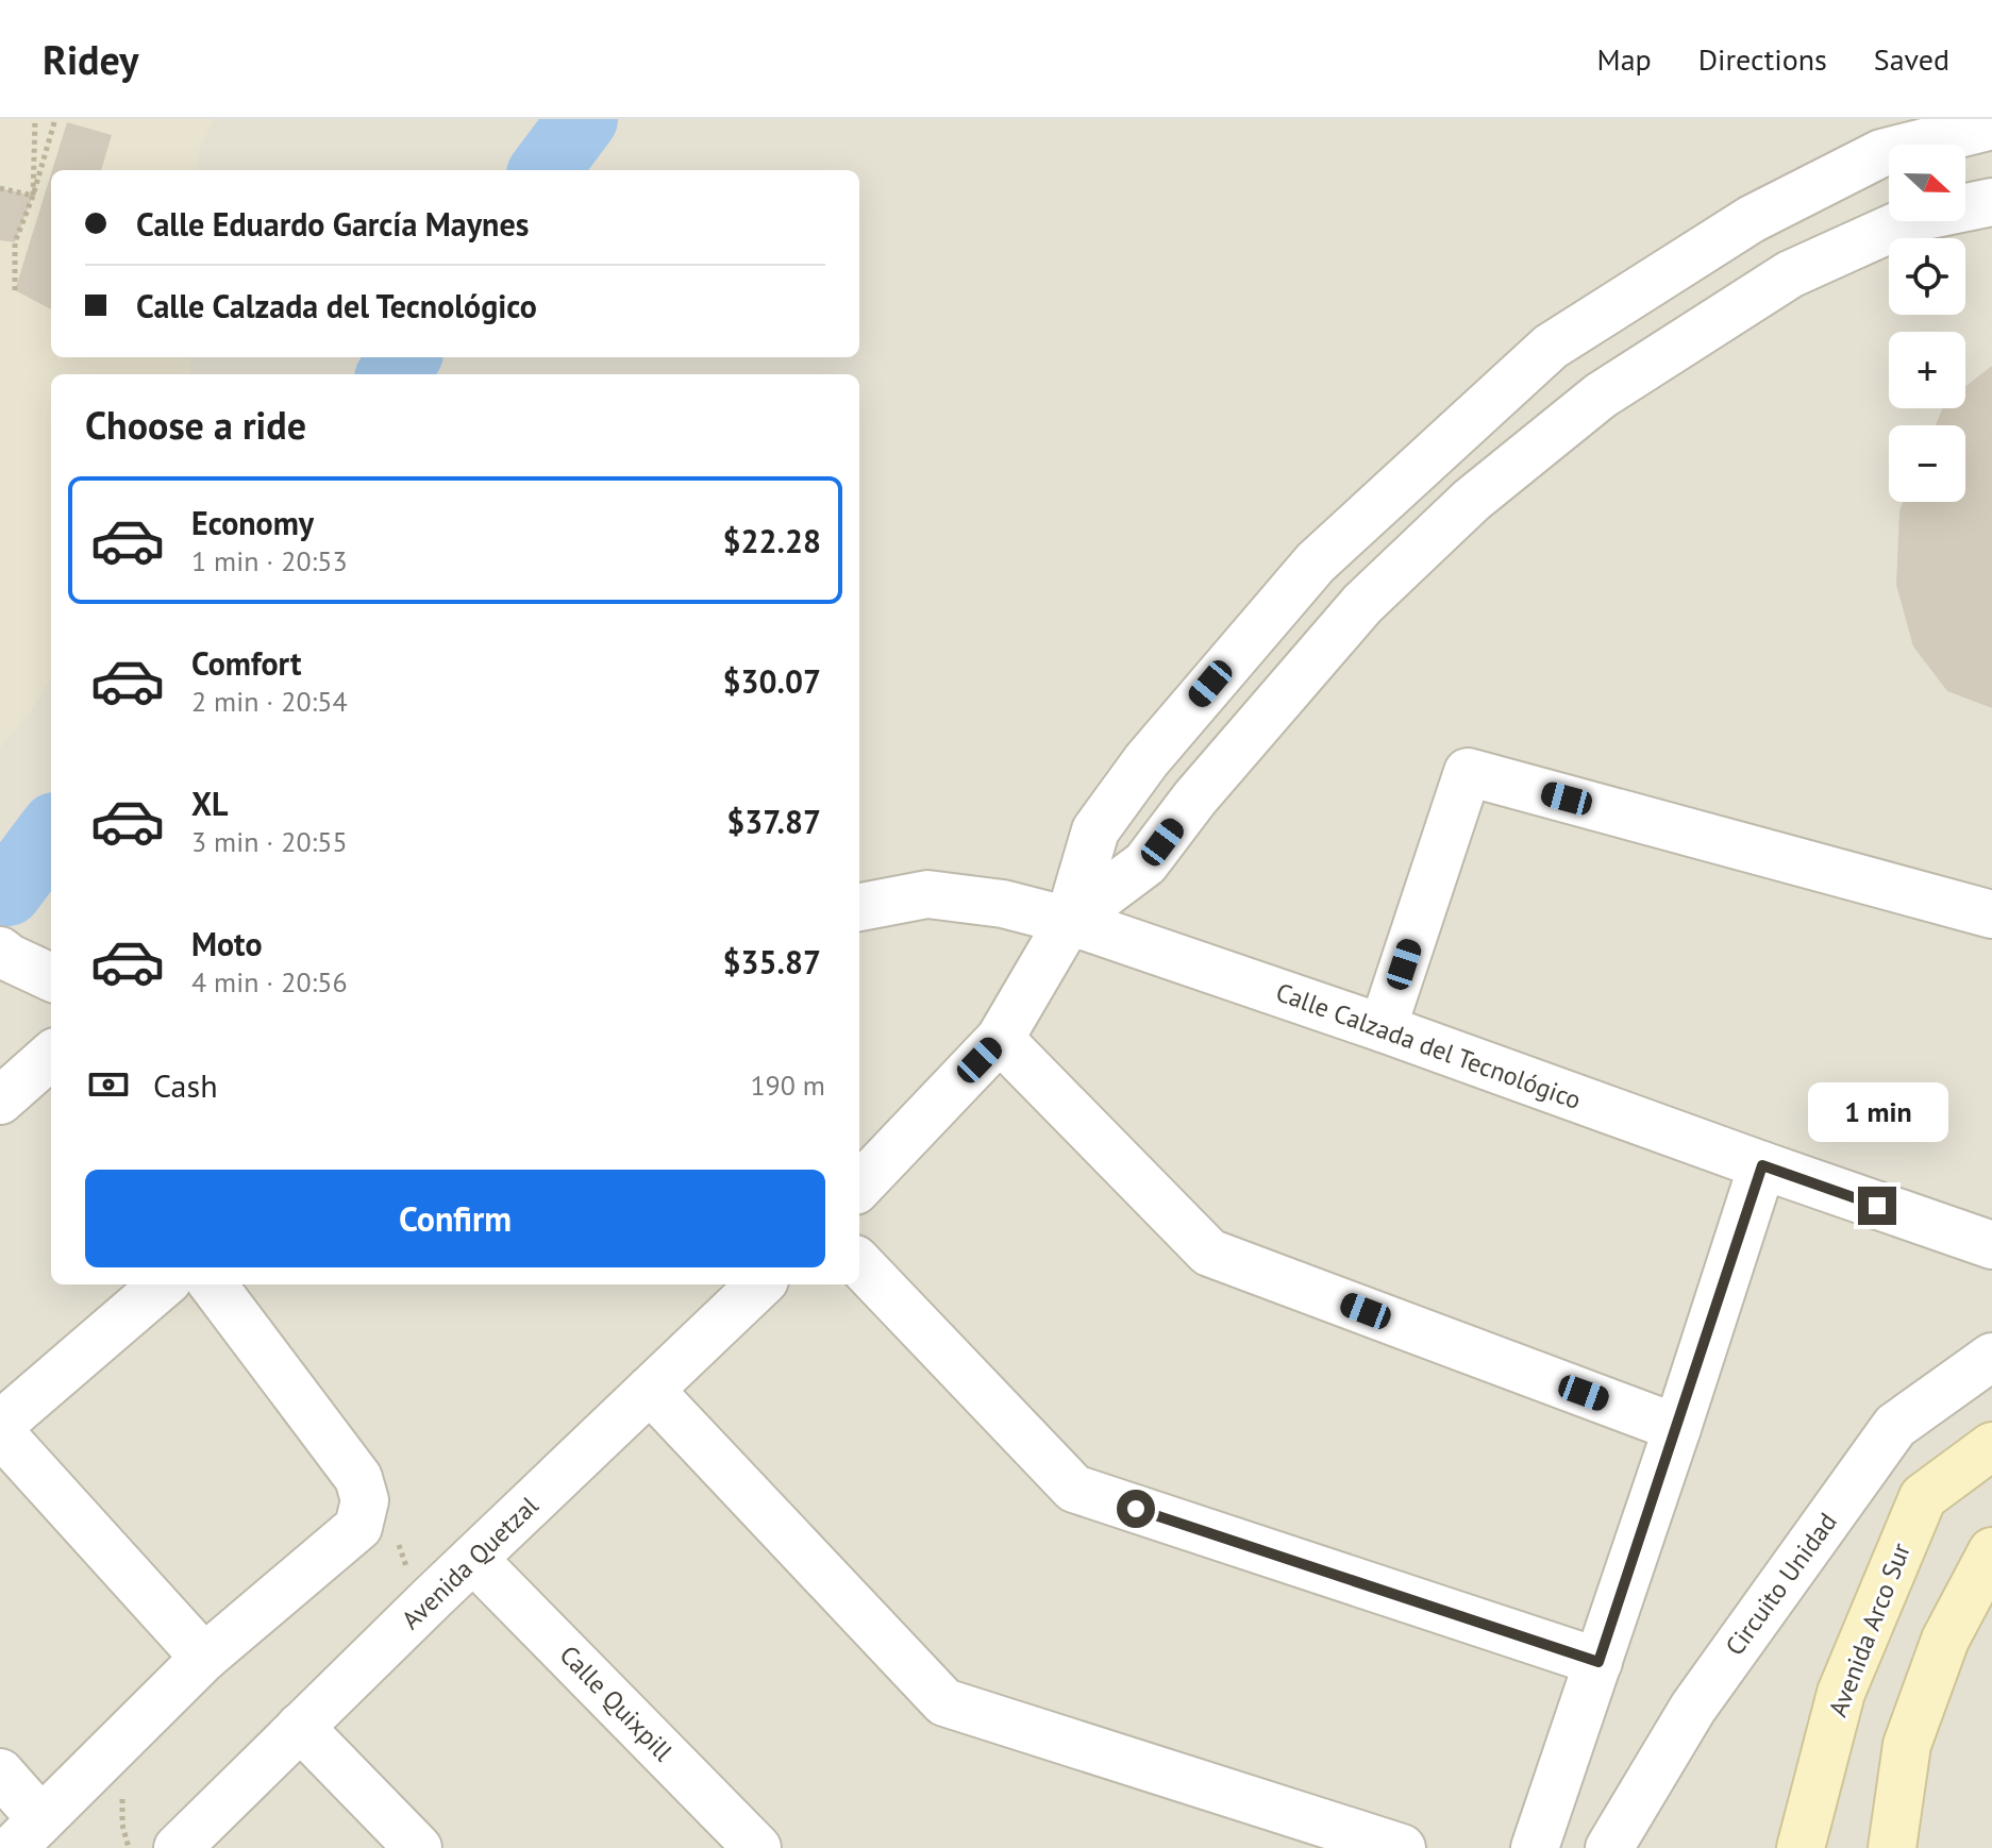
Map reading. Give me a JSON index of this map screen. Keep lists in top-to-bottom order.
{
  "streets": {
    "main road": ["Avenida Arco Sur"],
    "street": [
      "Calle Calzada del Tecnológico",
      "Avenida Quetzal",
      "Circuito Unidad",
      "Calle Quixpill"
    ]
  },
  "crossings": [
    ["Avenida Quetzal", "Calle Quixpill"]
  ],
  "north": "right",
  "page": {
    "header": "Ridey",
    "nav": ["Map", "Directions", "Saved"],
    "map_buttons": ["+", "−"],
    "banner": ["Calle Eduardo García Maynes", "Calle Calzada del Tecnológico"],
    "heading": "Choose a ride",
    "list": [
      {
        "name": "Economy",
        "note": "1 min · 20:53",
        "value": "$22.28"
      },
      {
        "name": "Comfort",
        "note": "2 min · 20:54",
        "value": "$30.07"
      },
      {
        "name": "XL",
        "note": "3 min · 20:55",
        "value": "$37.87"
      },
      {
        "name": "Moto",
        "note": "4 min · 20:56",
        "value": "$35.87"
      }
    ],
    "pay": ["Cash", "190 m"],
    "bubble": "1 min",
    "buttons": "Confirm"
  }
}
